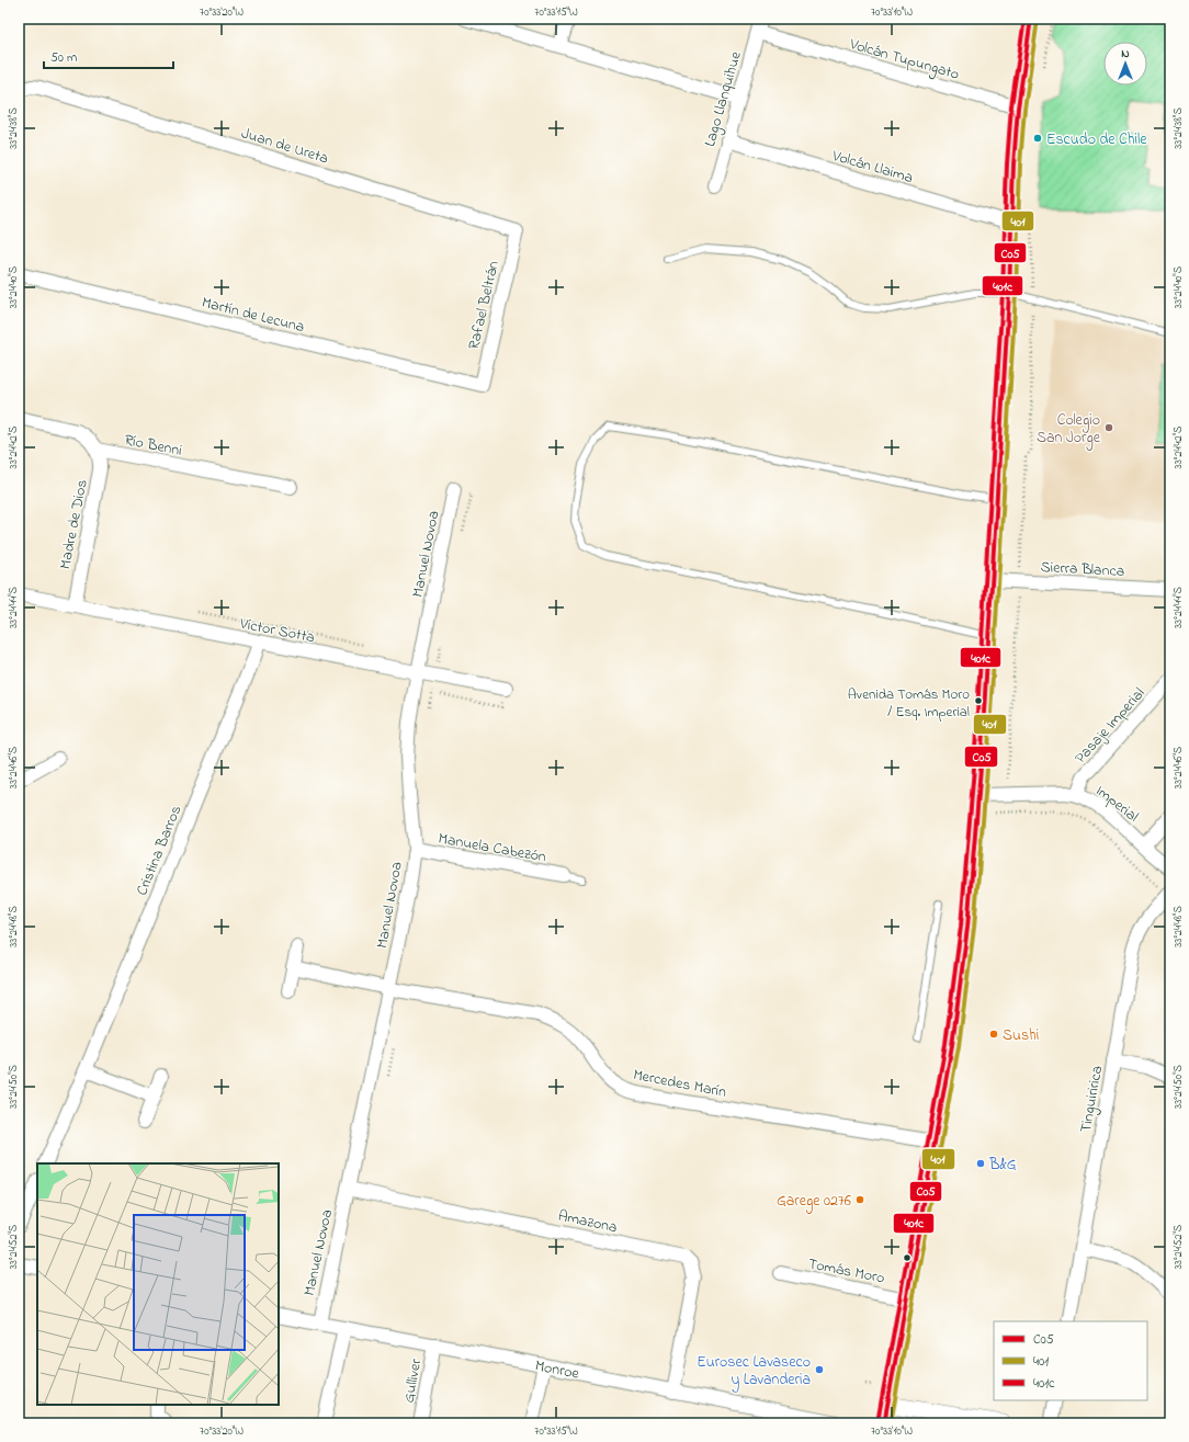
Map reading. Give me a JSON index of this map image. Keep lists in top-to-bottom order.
{
  "streets": {
    "street": [
      "Volcán Tupungato",
      "Lago Llanquihue",
      "Juan de Ureta",
      "Volcán Llaima",
      "Rafael Beltrán",
      "Martín de Lecuna",
      "Río Benni",
      "Madre de Dios",
      "Manuel Novoa",
      "Sierra Blanca",
      "Víctor Sotta",
      "Pasaje Imperial",
      "Imperial",
      "Manuela Cabezón",
      "Cristina Barros",
      "Mercedes Marín",
      "Tinguiririca",
      "Amazona",
      "Tomás Moro",
      "Monroe",
      "Gulliver"
    ]
  },
  "crossings": [
    ["Volcán Tupungato", "Lago Llanquihue"],
    ["Lago Llanquihue", "Volcán Llaima"],
    ["Juan de Ureta", "Rafael Beltrán"],
    ["Rafael Beltrán", "Martín de Lecuna"],
    ["Río Benni", "Madre de Dios"],
    ["Madre de Dios", "Víctor Sotta"],
    ["Manuel Novoa", "Víctor Sotta"],
    ["Manuel Novoa", "Manuela Cabezón"],
    ["Manuel Novoa", "Mercedes Marín"],
    ["Manuel Novoa", "Amazona"],
    ["Manuel Novoa", "Monroe"],
    ["Víctor Sotta", "Cristina Barros"],
    ["Pasaje Imperial", "Imperial"],
    ["Amazona", "Monroe"],
    ["Monroe", "Gulliver"]
  ],
  "places": [
    "Escudo de Chile",
    "Colegio San Jorge",
    "Avenida Tomás Moro / Esq. Imperial",
    "Sushi",
    "B&G",
    "Garege 0276",
    "Eurosec Lavaseco y Lavanderia"
  ],
  "lines": ["transit line C05", "transit line 401c", "transit line 401"],
  "legend": ["C05", "401", "401c"],
  "scale_bar": "50 m",
  "north": "top",
  "coordinates": [
    "70°33'20\"W",
    "70°33'15\"W",
    "70°33'10\"W",
    "33°24'38\"S",
    "33°24'40\"S",
    "33°24'42\"S",
    "33°24'44\"S",
    "33°24'46\"S",
    "33°24'48\"S",
    "33°24'50\"S",
    "33°24'52\"S"
  ]
}
